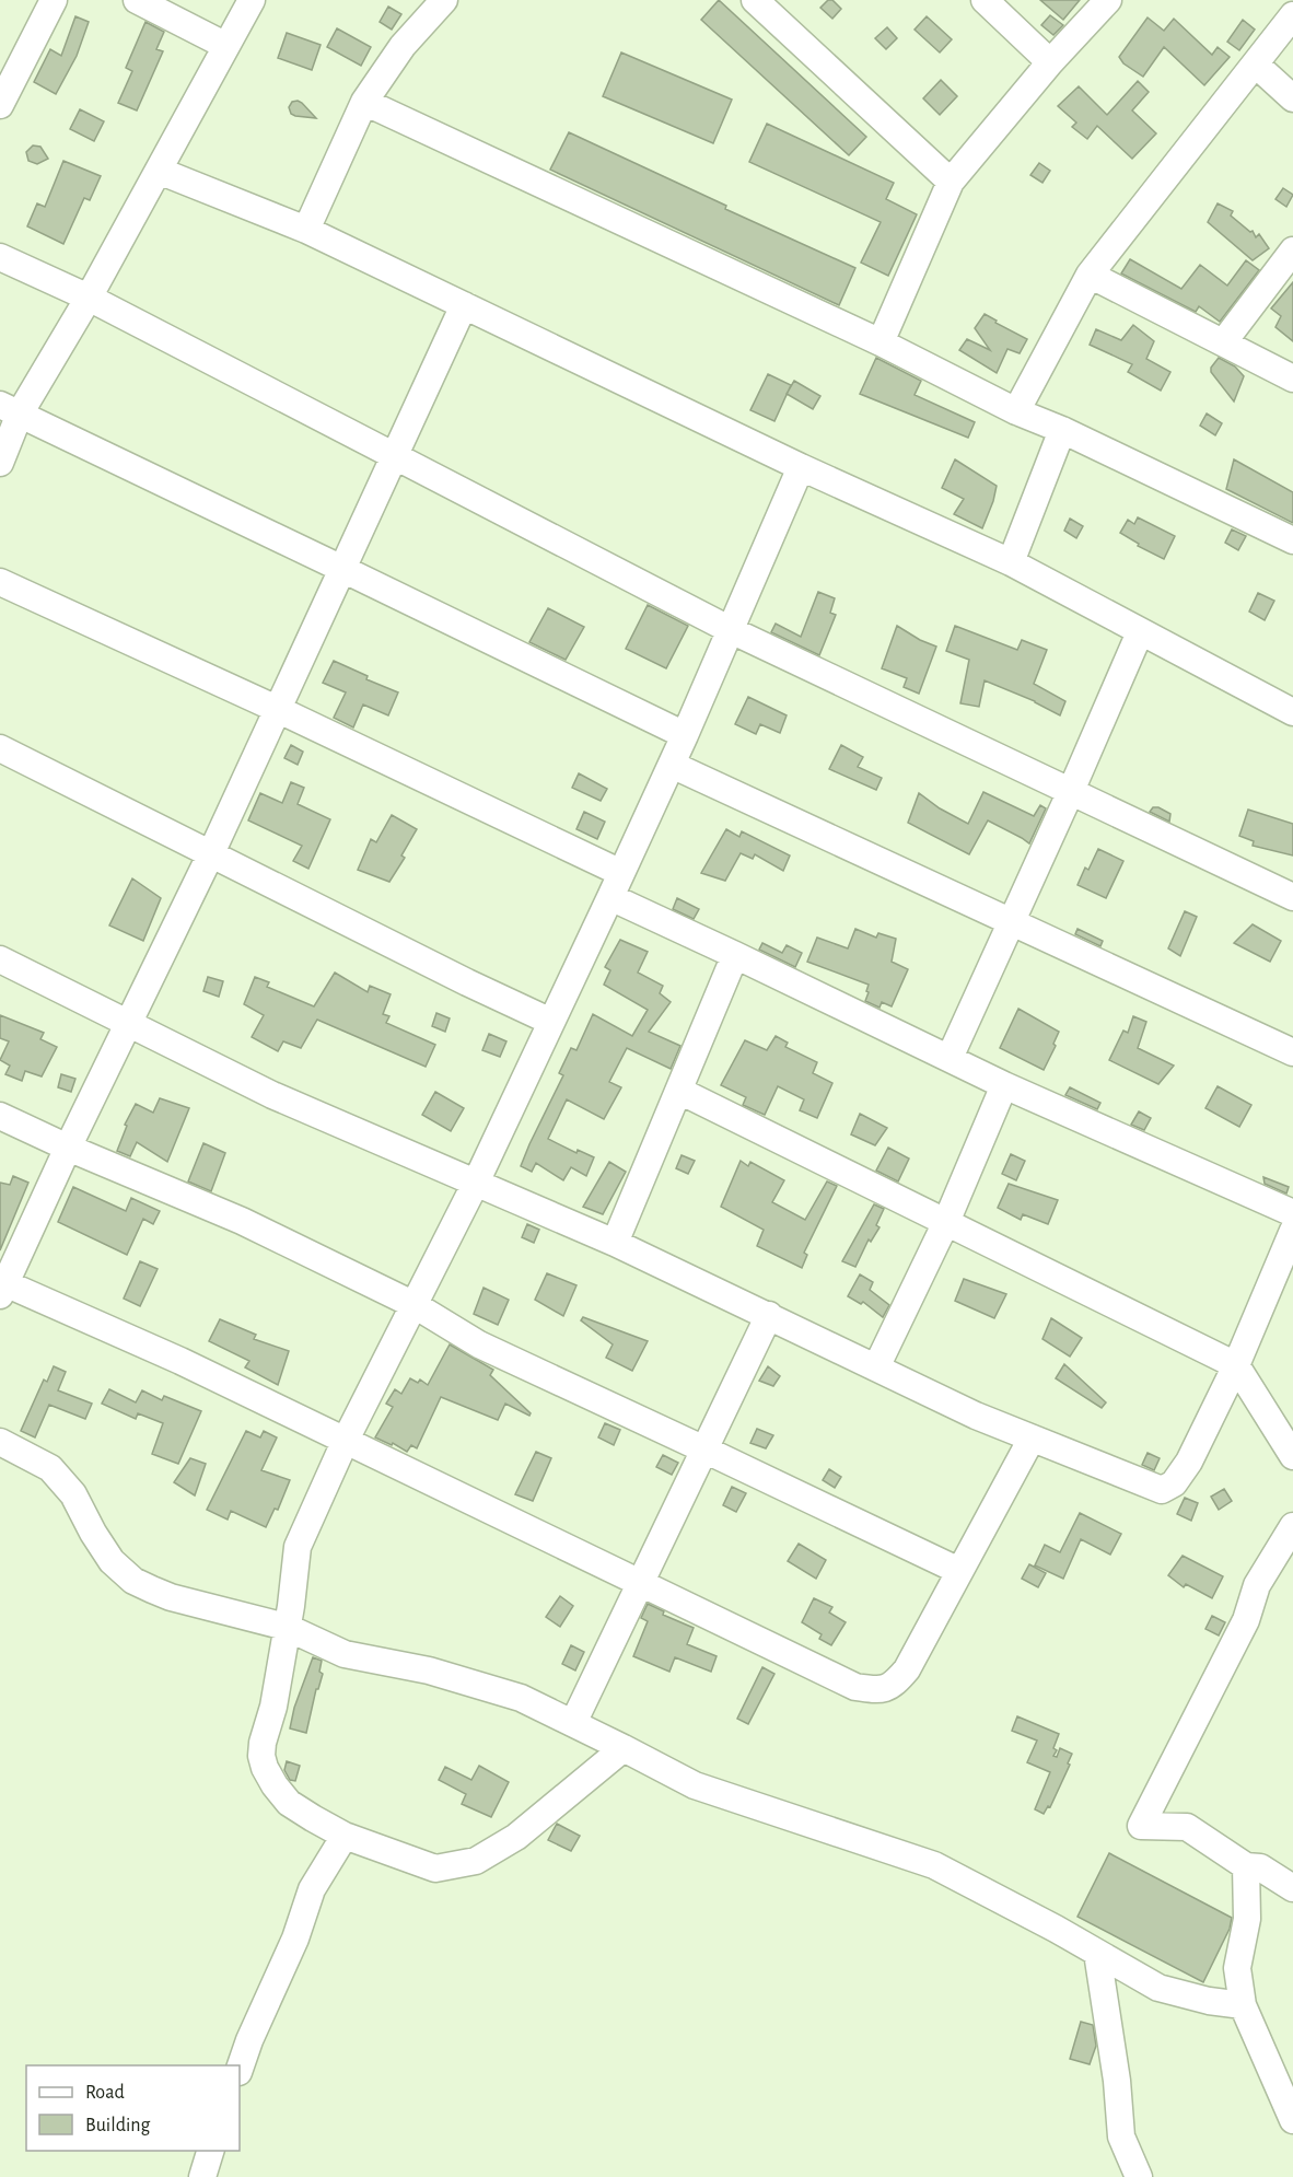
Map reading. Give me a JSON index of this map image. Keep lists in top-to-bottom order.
{
  "legend": ["Road", "Building"]
}
